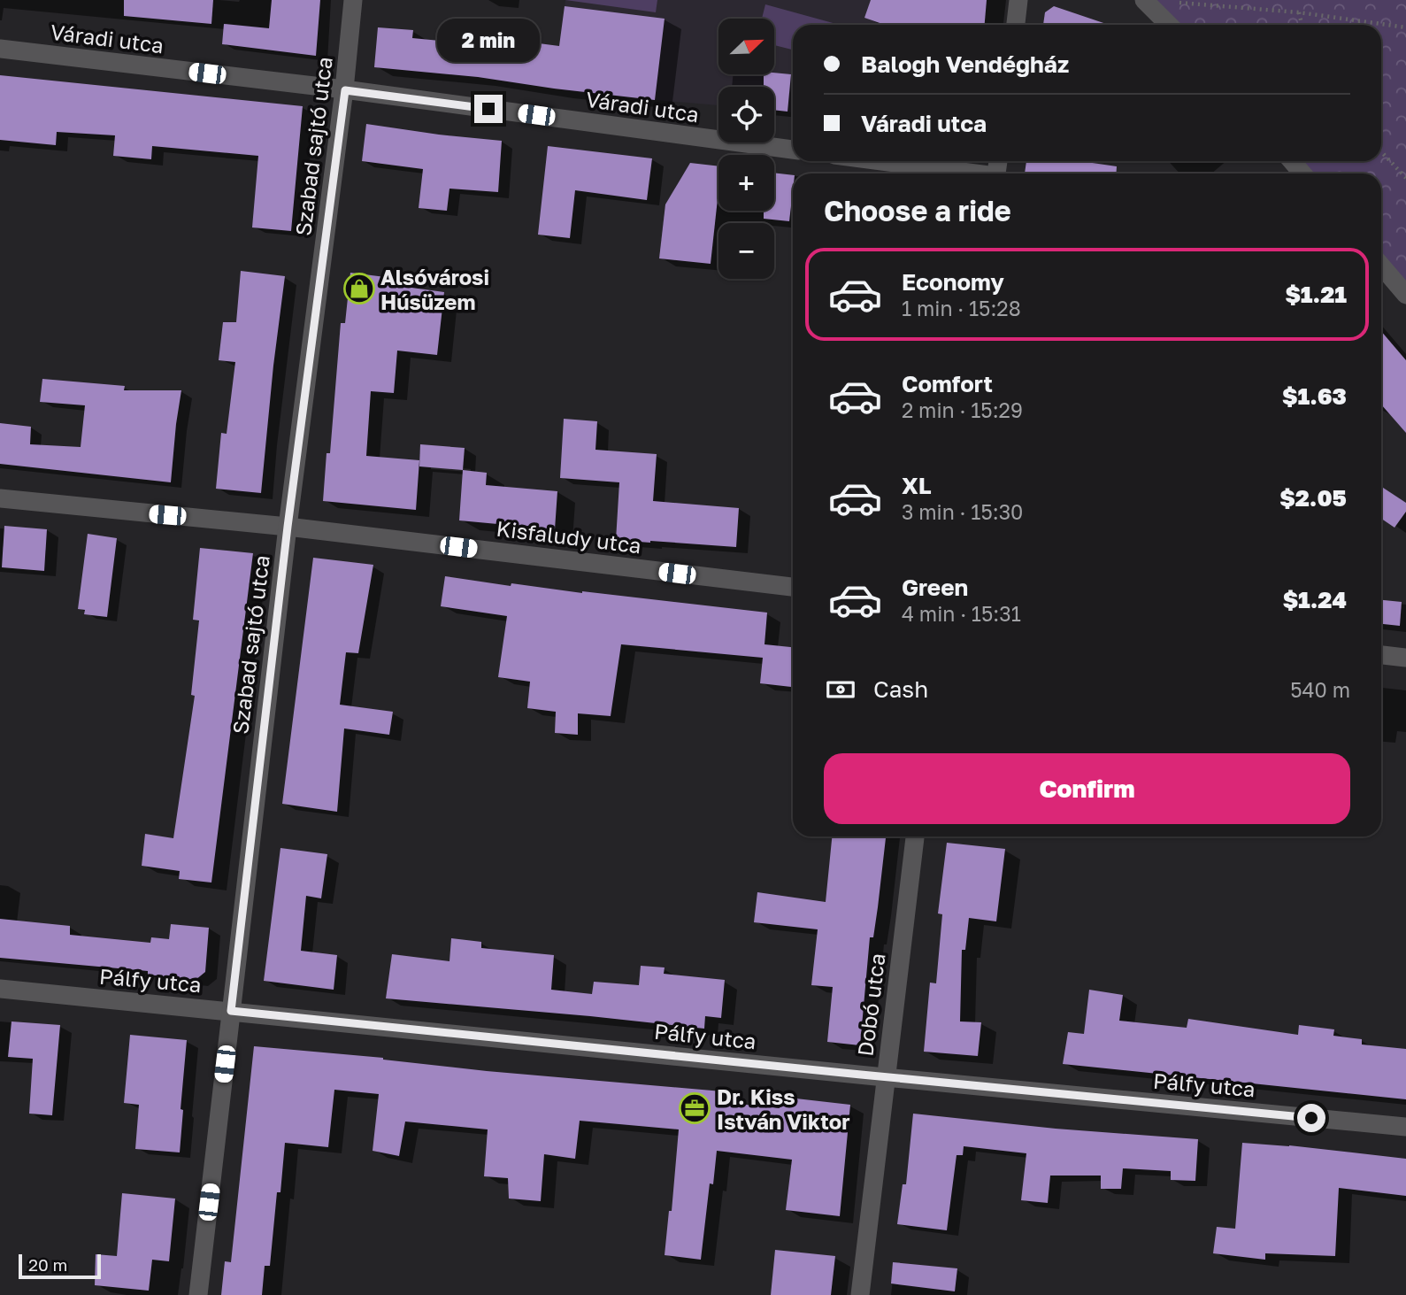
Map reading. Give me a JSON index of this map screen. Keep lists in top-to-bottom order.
{
  "streets": {
    "street": [
      "Váradi utca",
      "Szabad sajtó utca",
      "Kisfaludy utca",
      "Pálfy utca",
      "Dobó utca"
    ]
  },
  "crossings": [
    ["Váradi utca", "Szabad sajtó utca"],
    ["Szabad sajtó utca", "Kisfaludy utca"],
    ["Szabad sajtó utca", "Pálfy utca"],
    ["Pálfy utca", "Dobó utca"]
  ],
  "places": {
    "shop": ["Alsóvárosi Húsüzem"],
    "office": ["Dr. Kiss István Viktor"]
  },
  "scale_bar": "20 m",
  "north": "top right",
  "page": {
    "map_buttons": ["+", "−"],
    "bubble": "2 min",
    "banner": ["Balogh Vendégház", "Váradi utca"],
    "heading": "Choose a ride",
    "list": [
      {
        "name": "Economy",
        "note": "1 min · 15:28",
        "value": "$1.21"
      },
      {
        "name": "Comfort",
        "note": "2 min · 15:29",
        "value": "$1.63"
      },
      {
        "name": "XL",
        "note": "3 min · 15:30",
        "value": "$2.05"
      },
      {
        "name": "Green",
        "note": "4 min · 15:31",
        "value": "$1.24"
      }
    ],
    "pay": ["Cash", "540 m"],
    "buttons": "Confirm",
    "scale": "20 m"
  }
}
